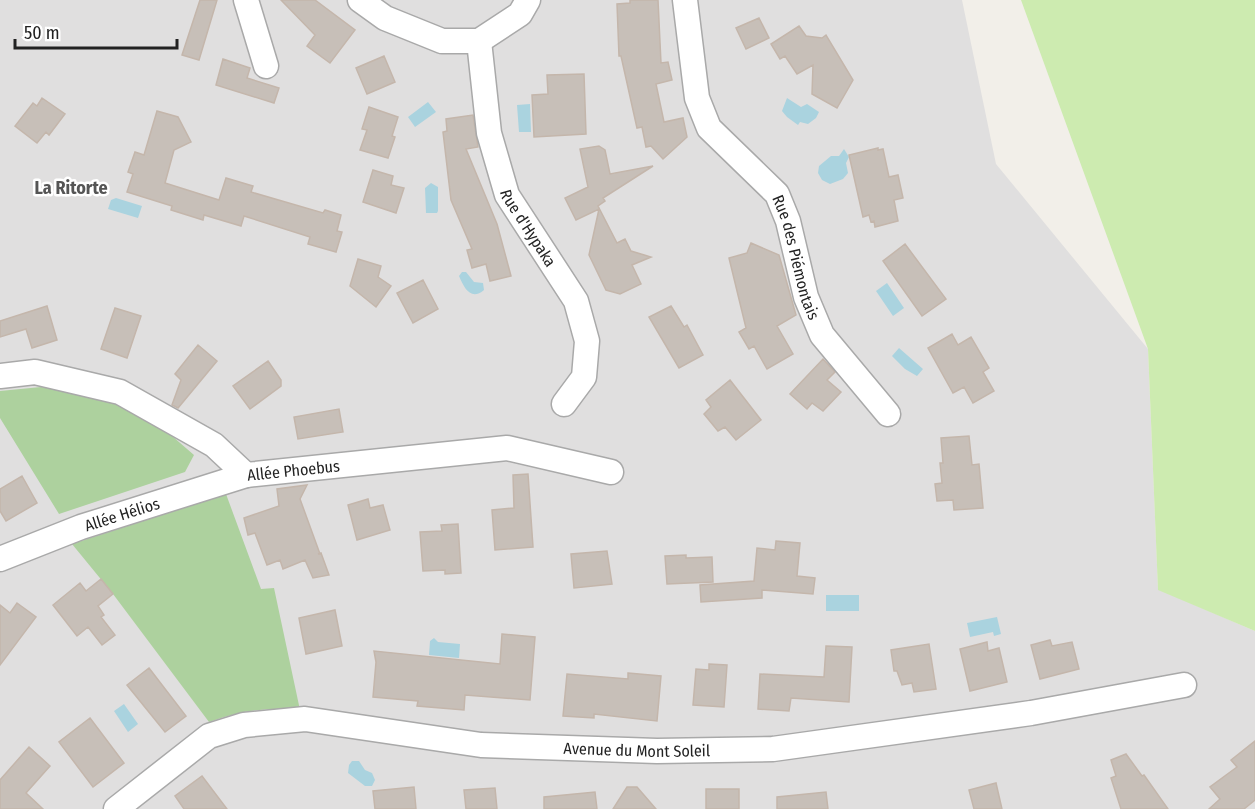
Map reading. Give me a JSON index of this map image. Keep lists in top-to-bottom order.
{
  "streets": {
    "street": [
      "Rue d'Hypaka",
      "Rue des Piémontais",
      "Allée Phoebus",
      "Allée Hélios",
      "Avenue du Mont Soleil"
    ]
  },
  "crossings": [
    ["Allée Phoebus", "Allée Hélios"]
  ],
  "districts": ["La Ritorte"],
  "scale_bar": "50 m"
}
